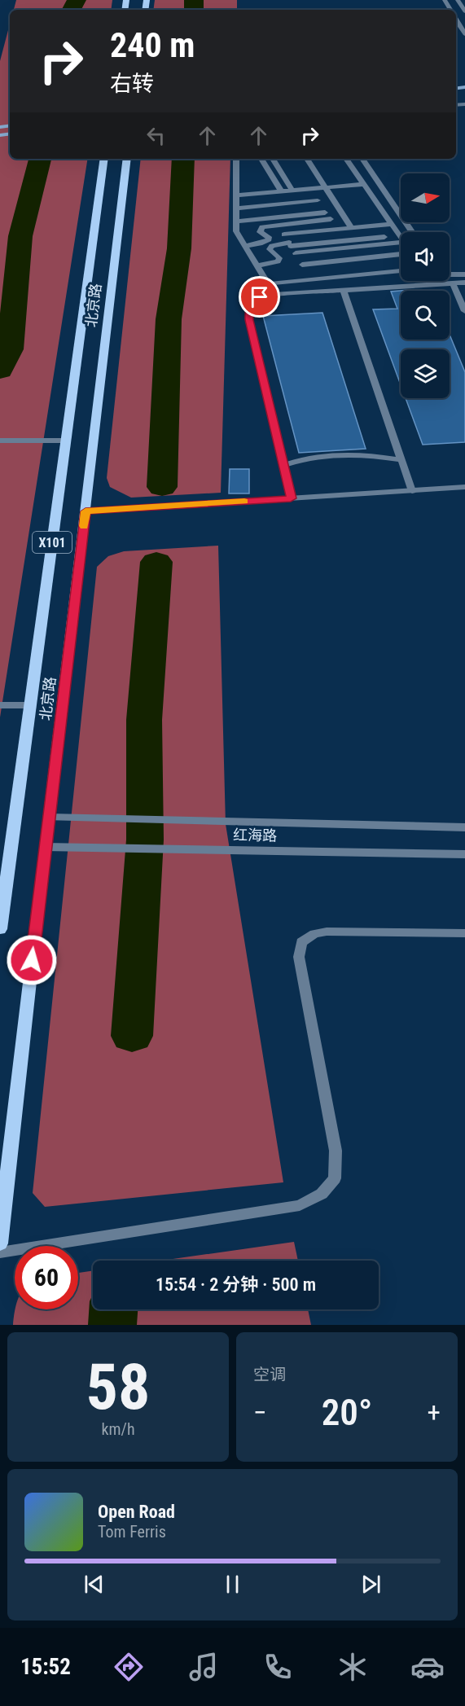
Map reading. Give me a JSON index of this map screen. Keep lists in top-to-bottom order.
{
  "streets": {
    "main road": ["北京路", "X101"],
    "street": ["红海路"]
  },
  "crossings": [
    ["北京路", "红海路"]
  ],
  "north": "right",
  "page": {
    "turn": ["240 m", "右转"],
    "limit": "60",
    "trip": "15:54 · 2 分钟 · 500 m",
    "tile": [
      ["58", "km/h"],
      "空调"
    ],
    "heat": ["−", "20°", "+"],
    "song": ["Open Road", "Tom Ferris"],
    "tabs": "15:52"
  }
}
